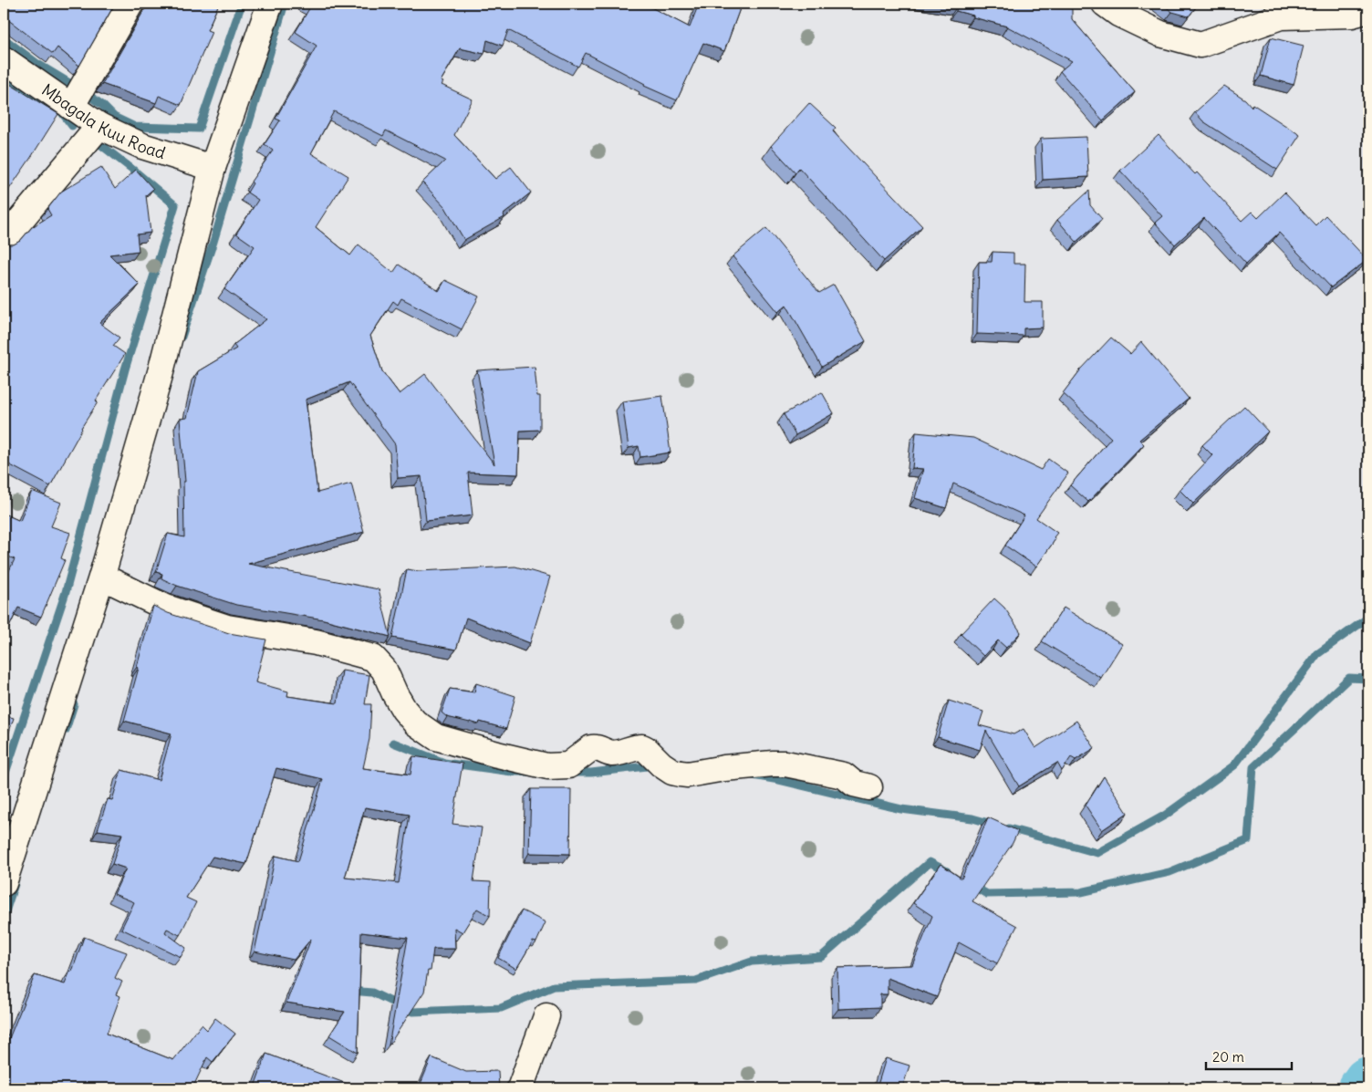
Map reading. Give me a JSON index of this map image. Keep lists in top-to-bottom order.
{
  "streets": {
    "street": ["Mbagala Kuu Road"]
  },
  "scale_bar": "20 m"
}
